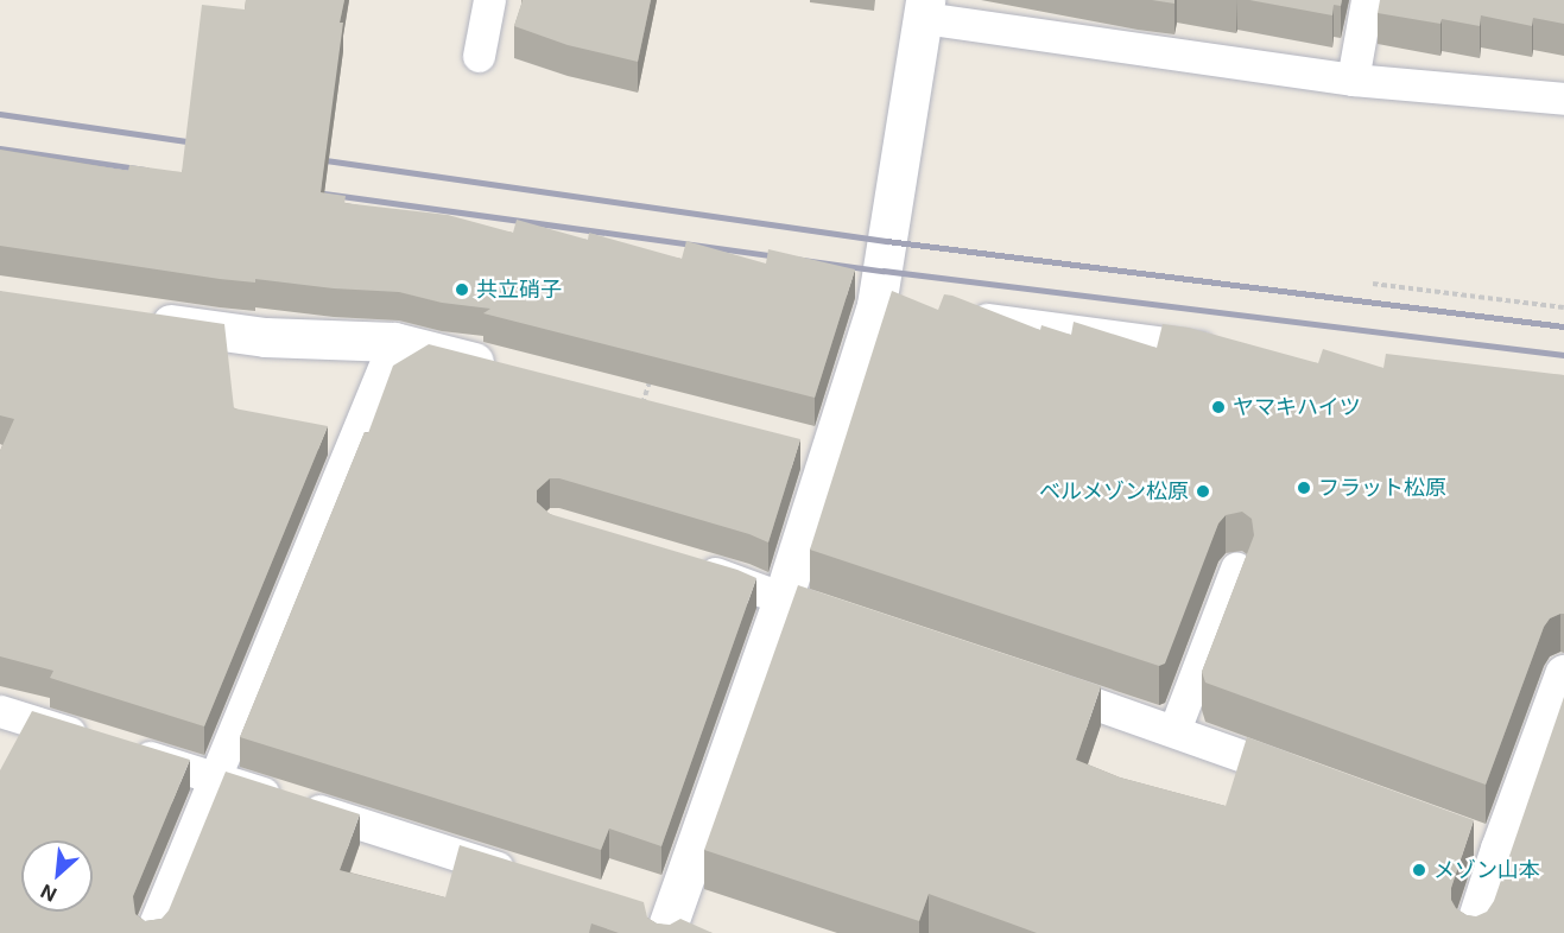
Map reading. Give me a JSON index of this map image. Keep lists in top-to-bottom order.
{
  "places": [
    "共立硝子",
    "ヤマキハイツ",
    "フラット松原",
    "ベルメゾン松原",
    "メゾン山本"
  ],
  "north": "bottom left"
}
